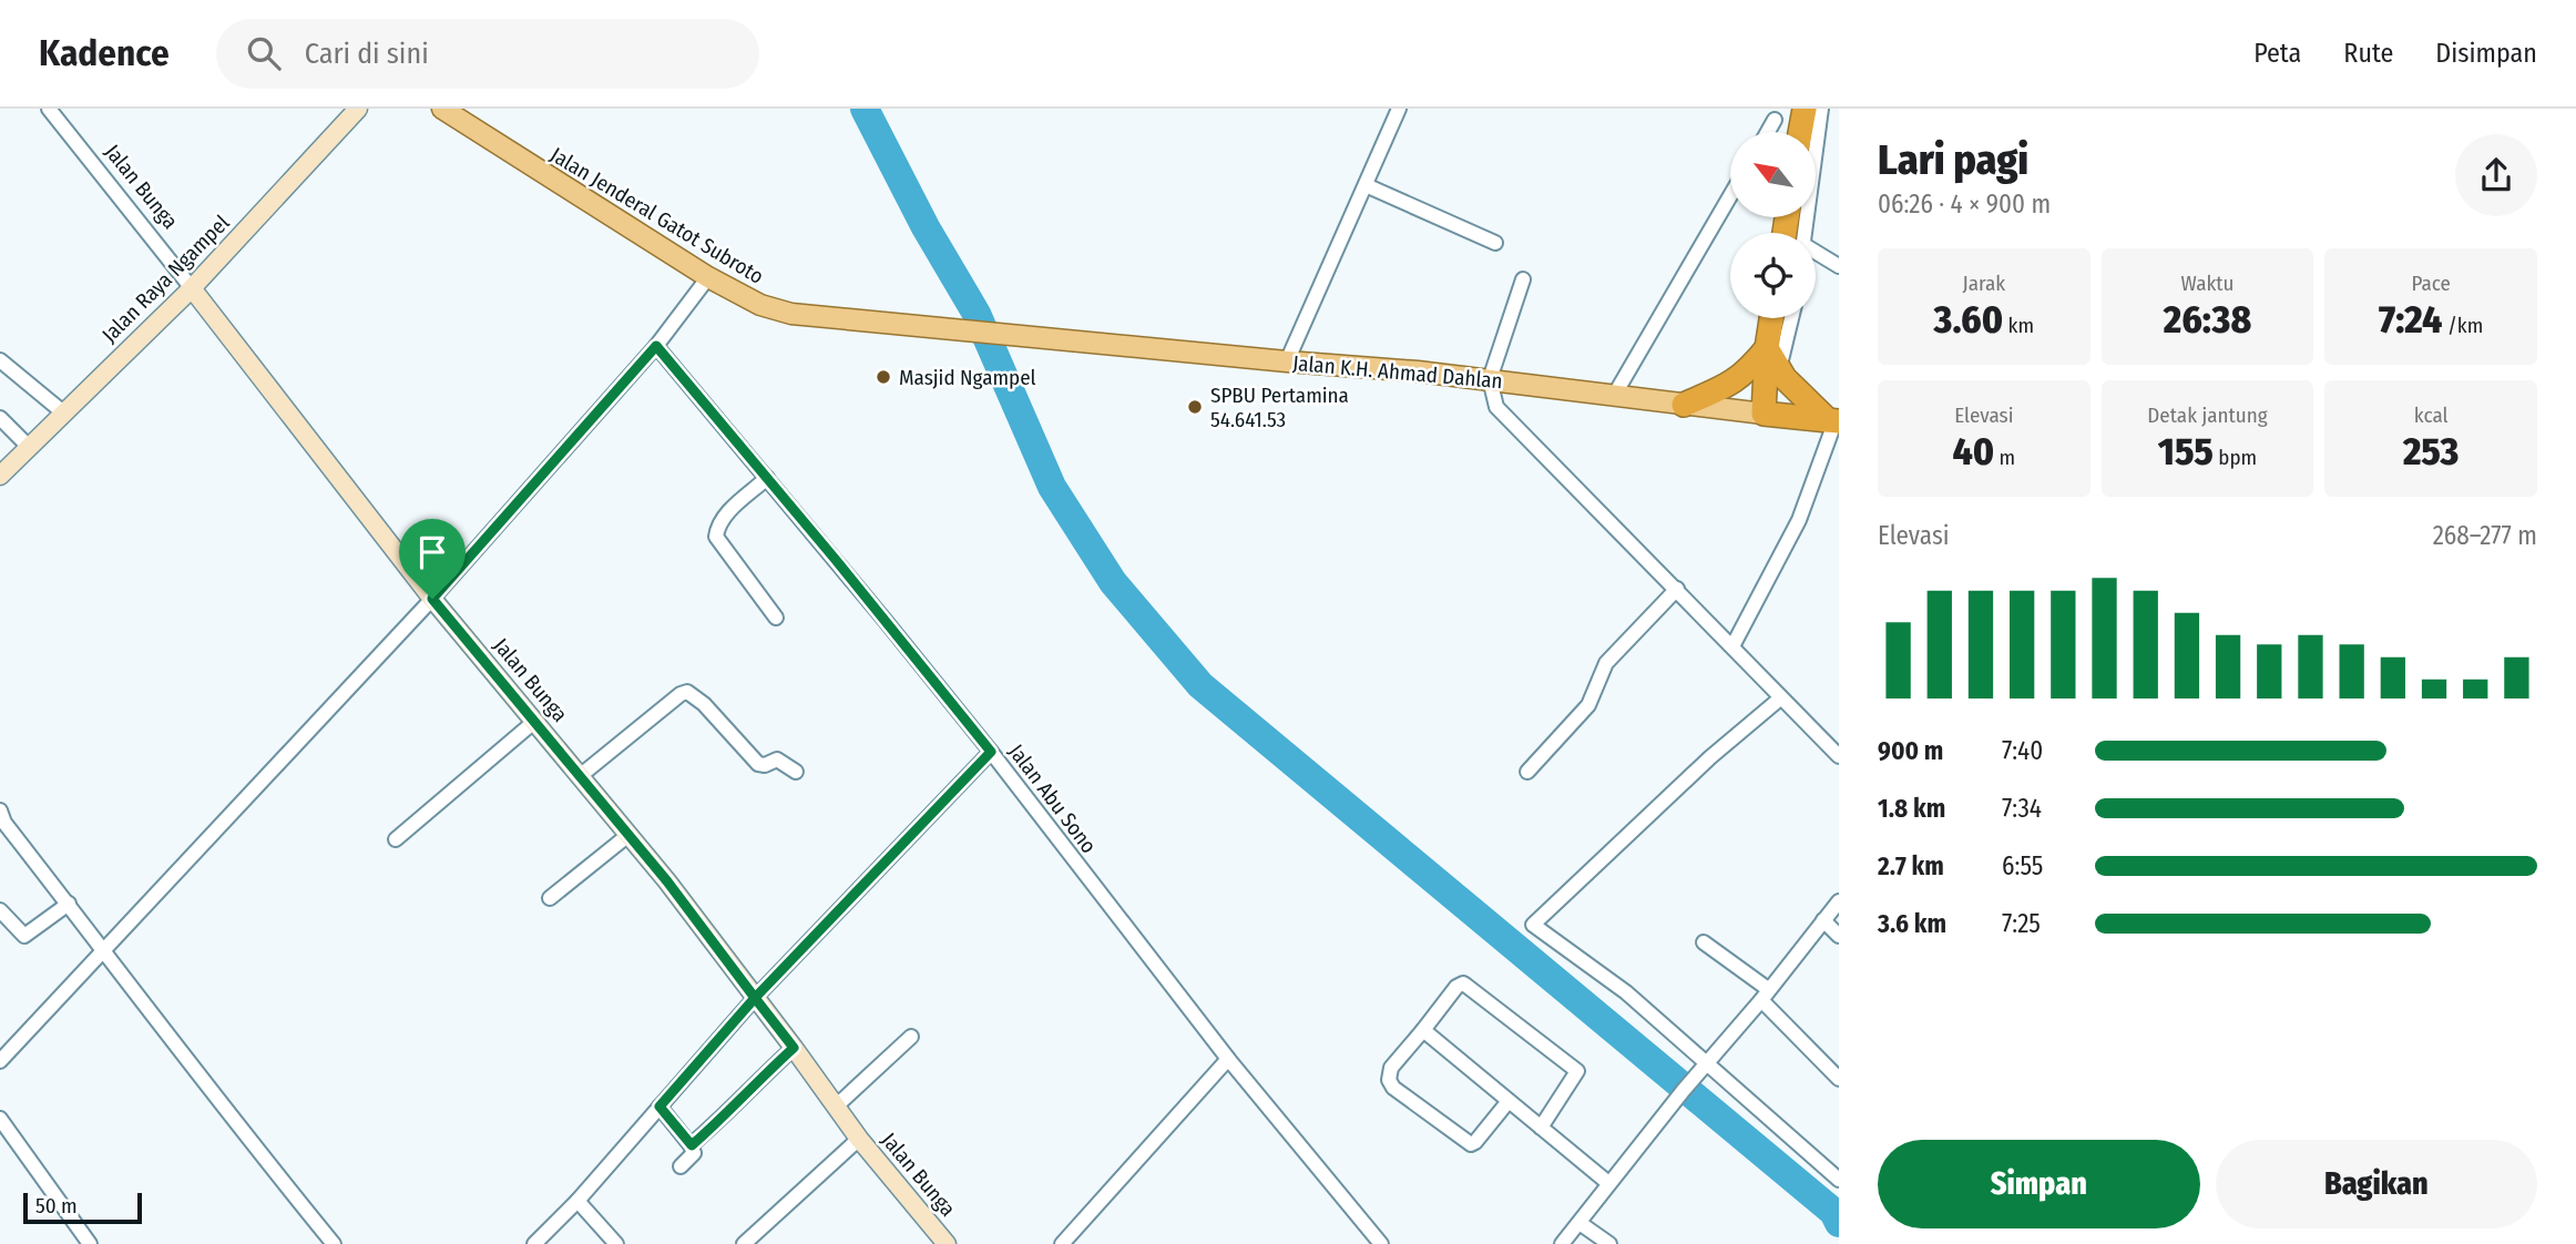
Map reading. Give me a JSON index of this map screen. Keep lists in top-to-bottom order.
{
  "streets": {
    "highway": ["Jalan K.H. Ahmad Dahlan"],
    "main road": ["Jalan Jenderal Gatot Subroto"],
    "street": ["Jalan Bunga", "Jalan Raya Ngampel", "Jalan Abu Sono"]
  },
  "crossings": [
    ["Jalan Bunga", "Jalan Raya Ngampel"],
    ["Jalan Jenderal Gatot Subroto", "Jalan K.H. Ahmad Dahlan"]
  ],
  "places": ["Masjid Ngampel", "SPBU Pertamina 54.641.53"],
  "scale_bar": "50 m",
  "north": "top left",
  "page": {
    "header": "Kadence",
    "search": "Cari di sini",
    "nav": ["Peta", "Rute", "Disimpan"],
    "heading": ["Lari pagi", "06:26 · 4 × 900 m"],
    "stats": [
      ["Jarak", "3.60 km"],
      ["Waktu", "26:38"],
      ["Pace", "7:24 /km"],
      ["Elevasi", "40 m"],
      ["Detak jantung", "155 bpm"],
      ["kcal", "253"]
    ],
    "chart": ["Elevasi", "268–277 m"],
    "list": [
      {
        "name": "900 m",
        "note": "7:40"
      },
      {
        "name": "1.8 km",
        "note": "7:34"
      },
      {
        "name": "2.7 km",
        "note": "6:55"
      },
      {
        "name": "3.6 km",
        "note": "7:25"
      }
    ],
    "buttons": ["Simpan", "Bagikan"],
    "scale": "50 m"
  }
}
